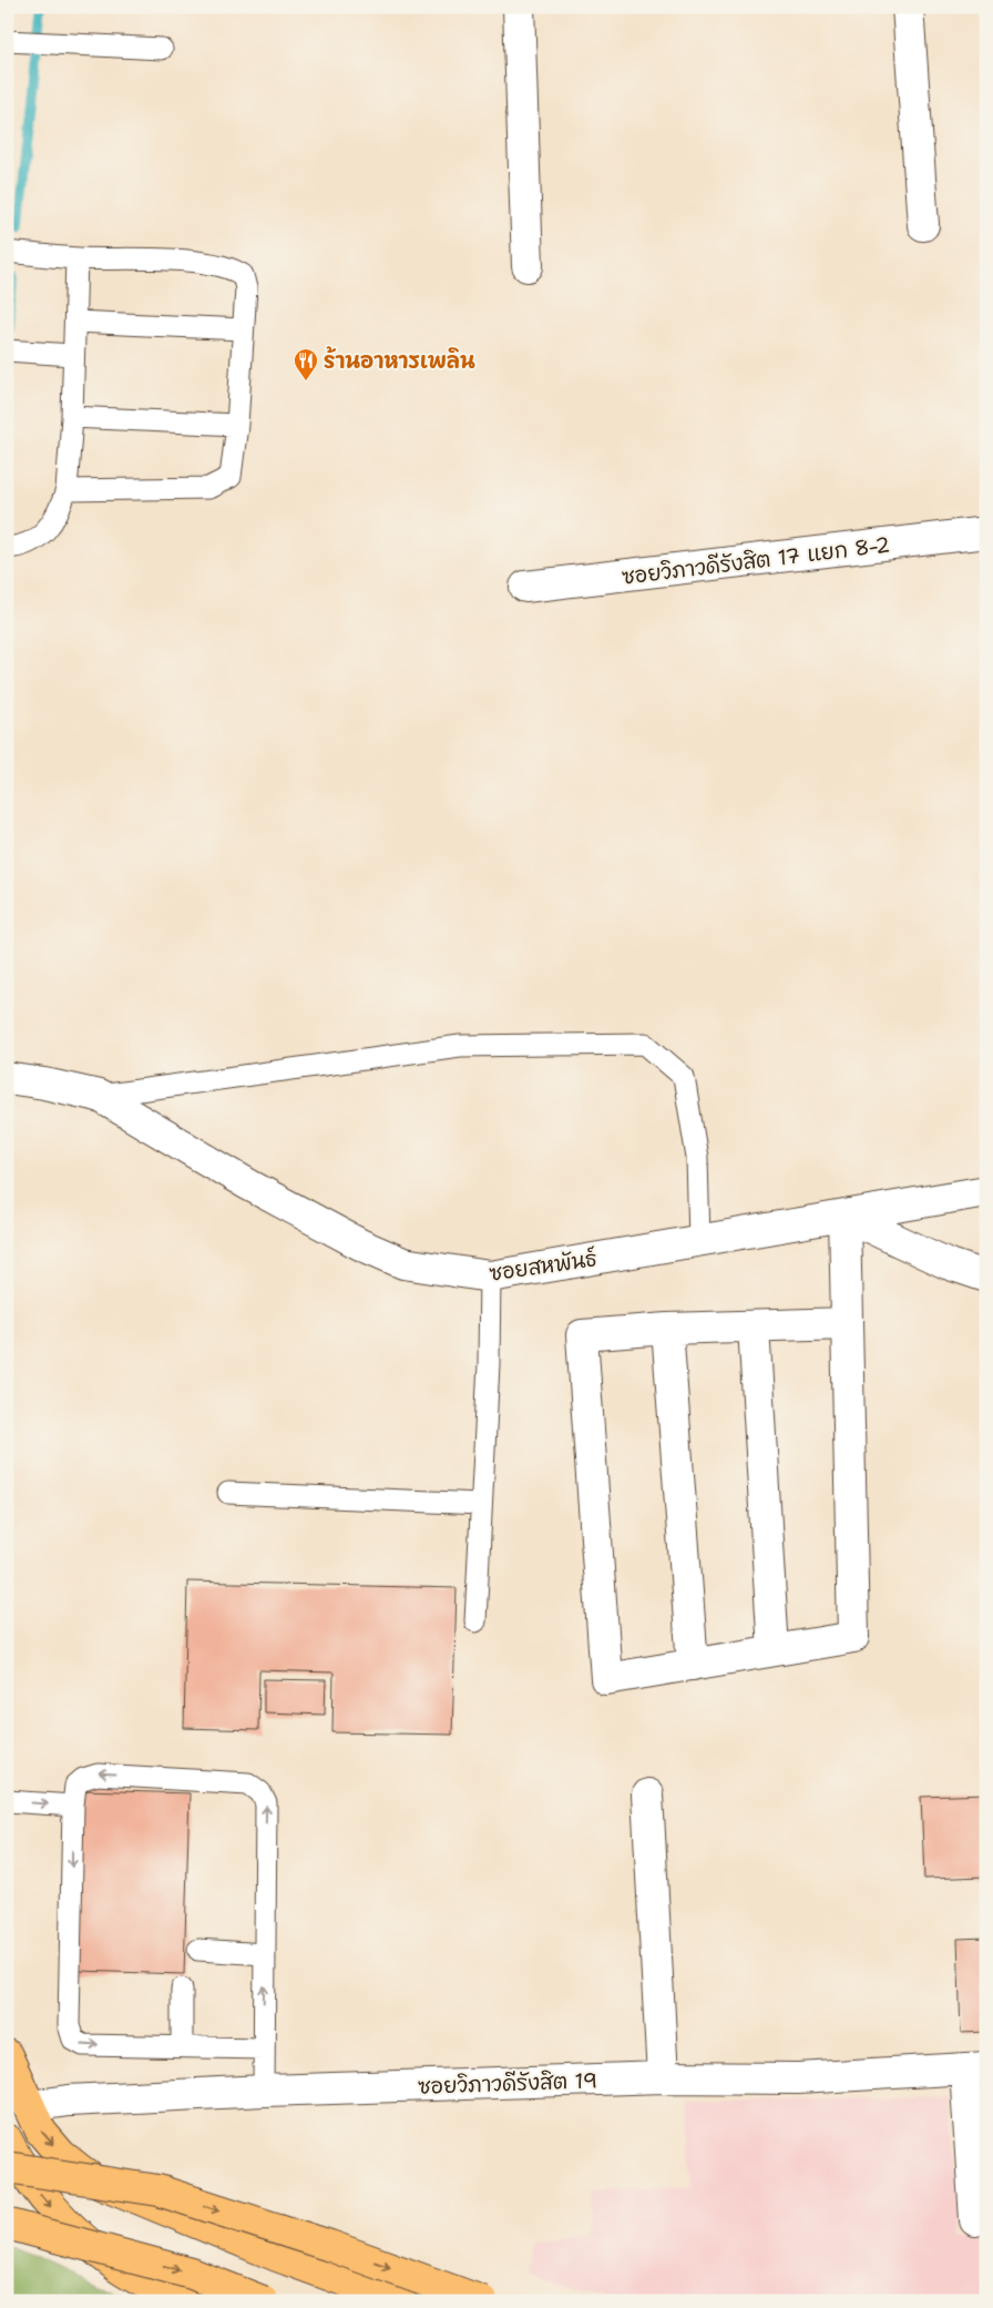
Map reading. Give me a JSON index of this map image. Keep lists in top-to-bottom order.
{
  "streets": {
    "street": ["ซอยวิภาวดีรังสิต 17 แยก 8-2", "ซอยสหพันธ์", "ซอยวิภาวดีรังสิต 19"]
  },
  "places": {
    "restaurant": ["ร้านอาหารเพลิน"]
  }
}
